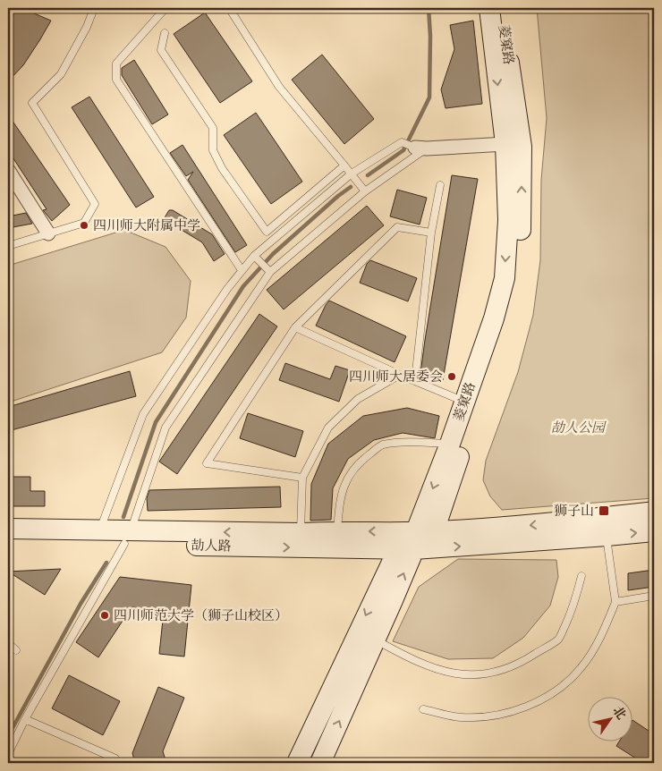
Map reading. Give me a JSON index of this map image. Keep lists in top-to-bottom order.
{
  "streets": {
    "street": ["菱窠路", "劼人路"]
  },
  "crossings": [
    ["菱窠路", "劼人路"]
  ],
  "parks": ["劼人公园"],
  "places": {
    "other": ["四川师大附属中学", "四川师大居委会", "四川师范大学（狮子山校区）"],
    "transit": ["狮子山"]
  },
  "north": "top right"
}
